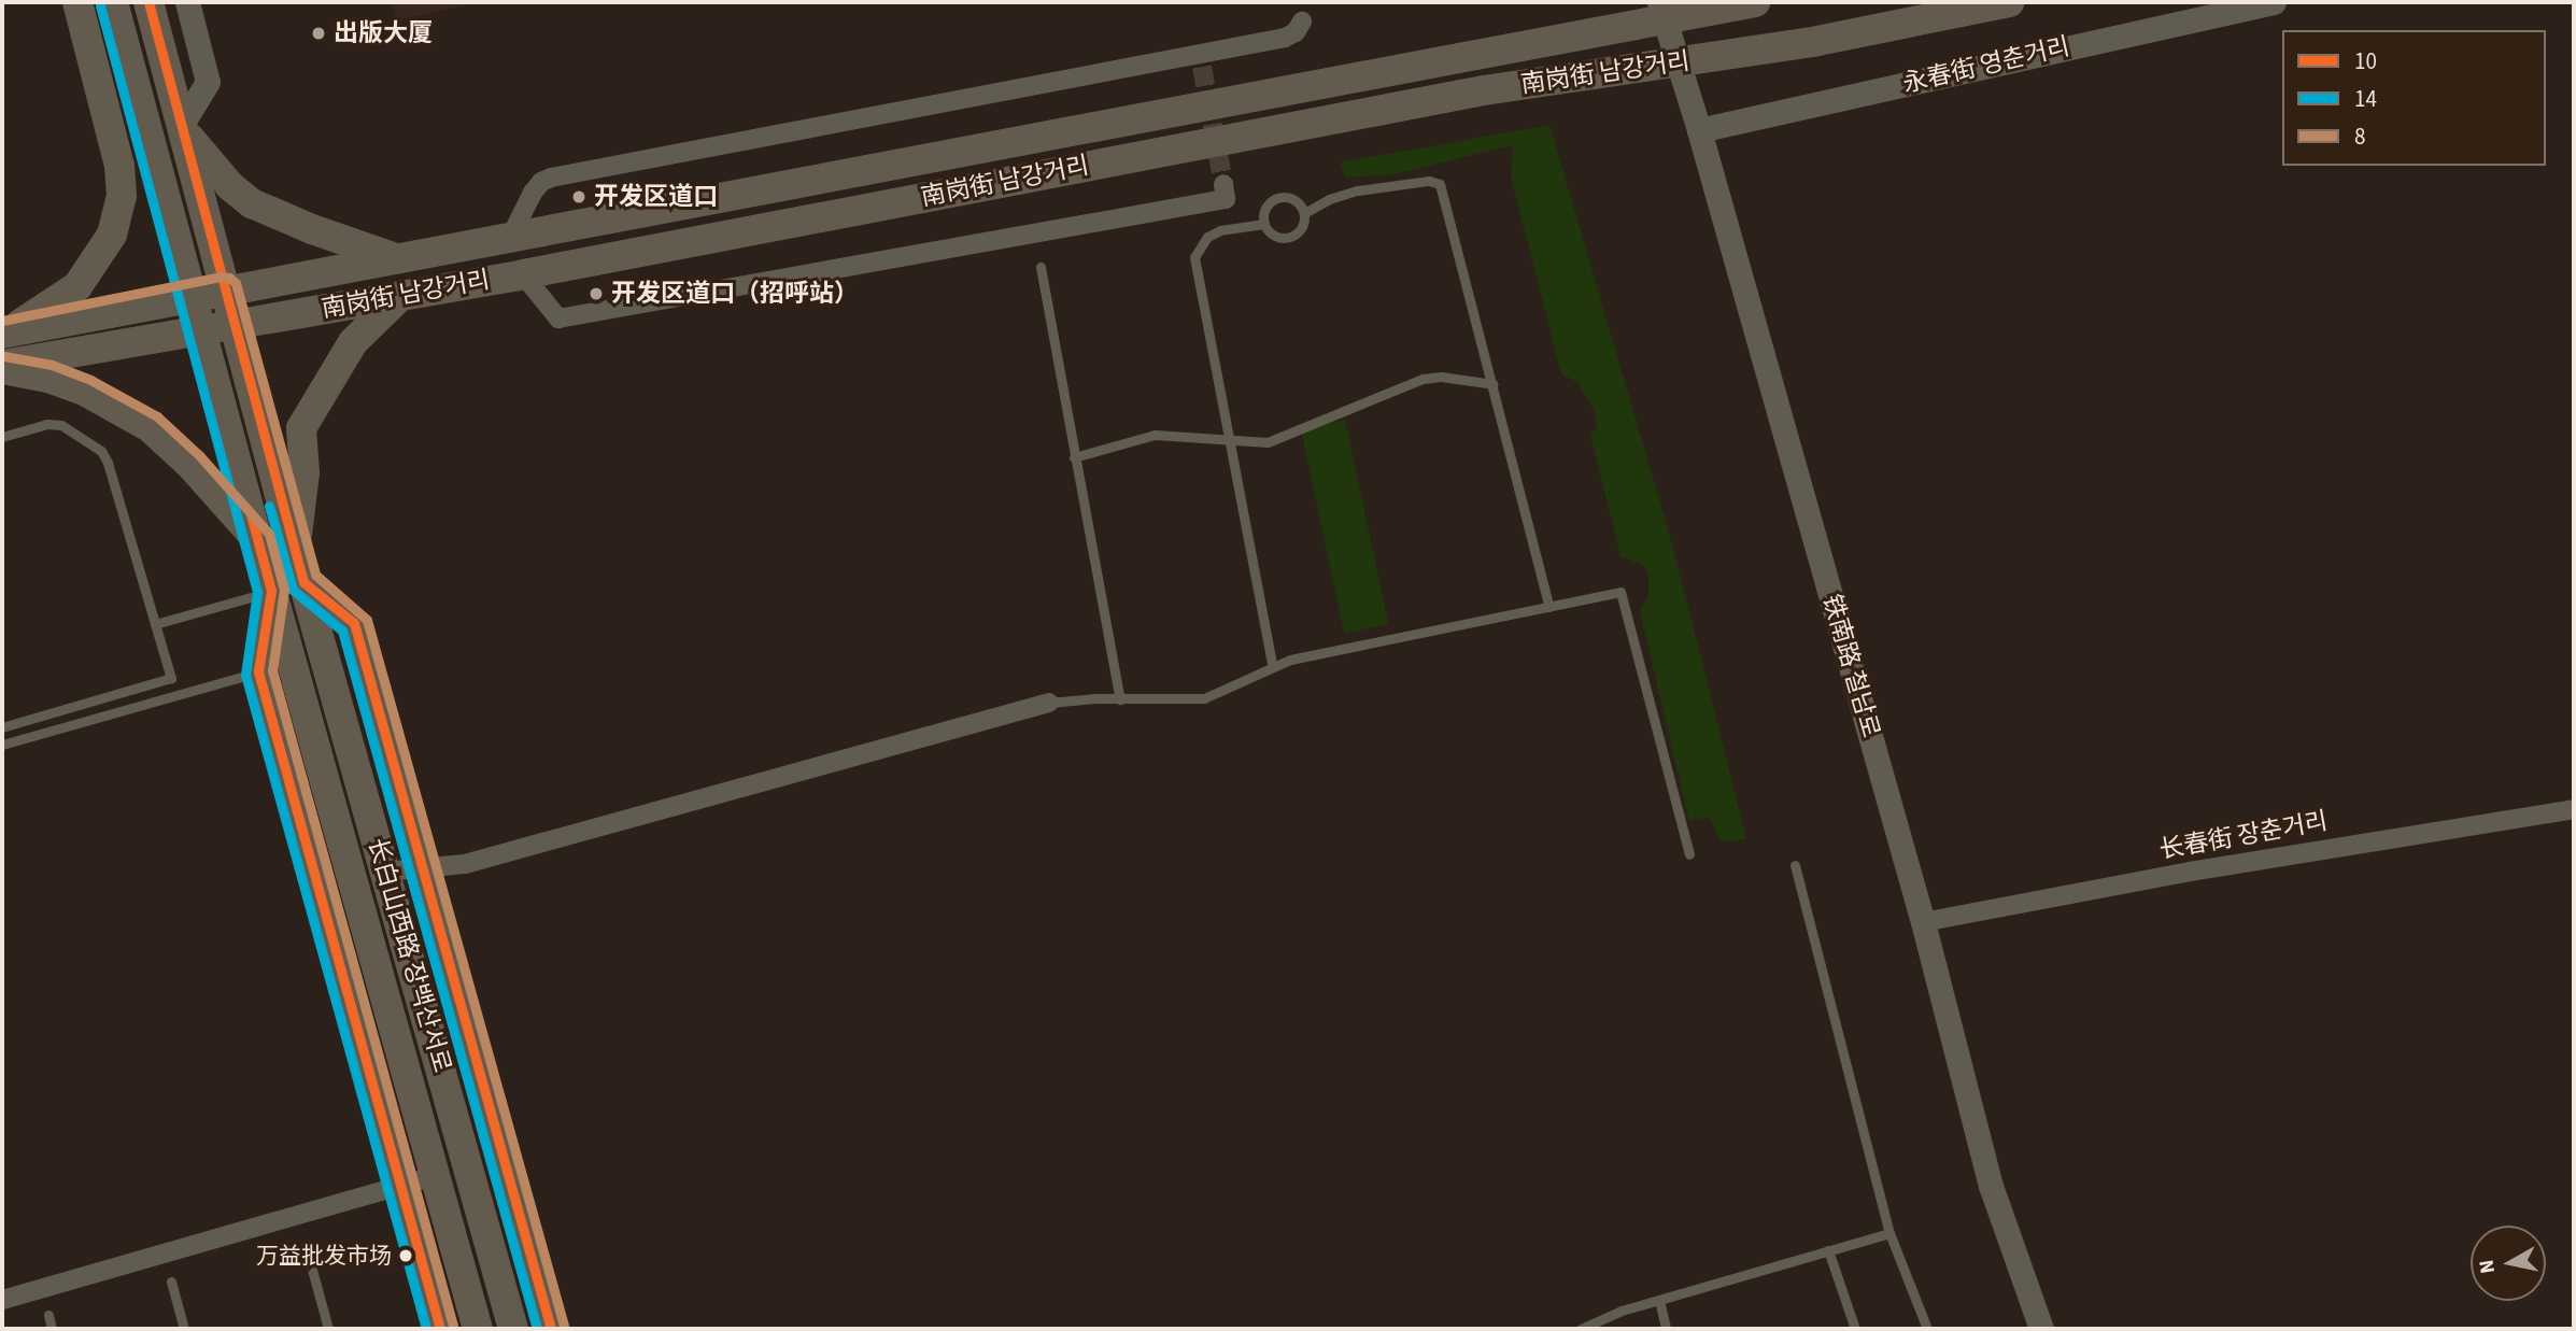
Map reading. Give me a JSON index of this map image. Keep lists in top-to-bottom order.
{
  "streets": {
    "main road": ["南岗街 남강거리", "长白山西路 장백산서로"],
    "street": ["永春街 영춘거리", "铁南路 철남로", "长春街 장춘거리"]
  },
  "crossings": [
    ["永春街 영춘거리", "铁南路 철남로"],
    ["南岗街 남강거리", "长白山西路 장백산서로"],
    ["铁南路 철남로", "长春街 장춘거리"]
  ],
  "places": [
    "出版大厦",
    "开发区道口",
    "开发区道口（招呼站）",
    "万益批发市场"
  ],
  "lines": ["transit line 10", "transit line 14", "transit line 8"],
  "legend": ["10", "14", "8"],
  "north": "left"
}
